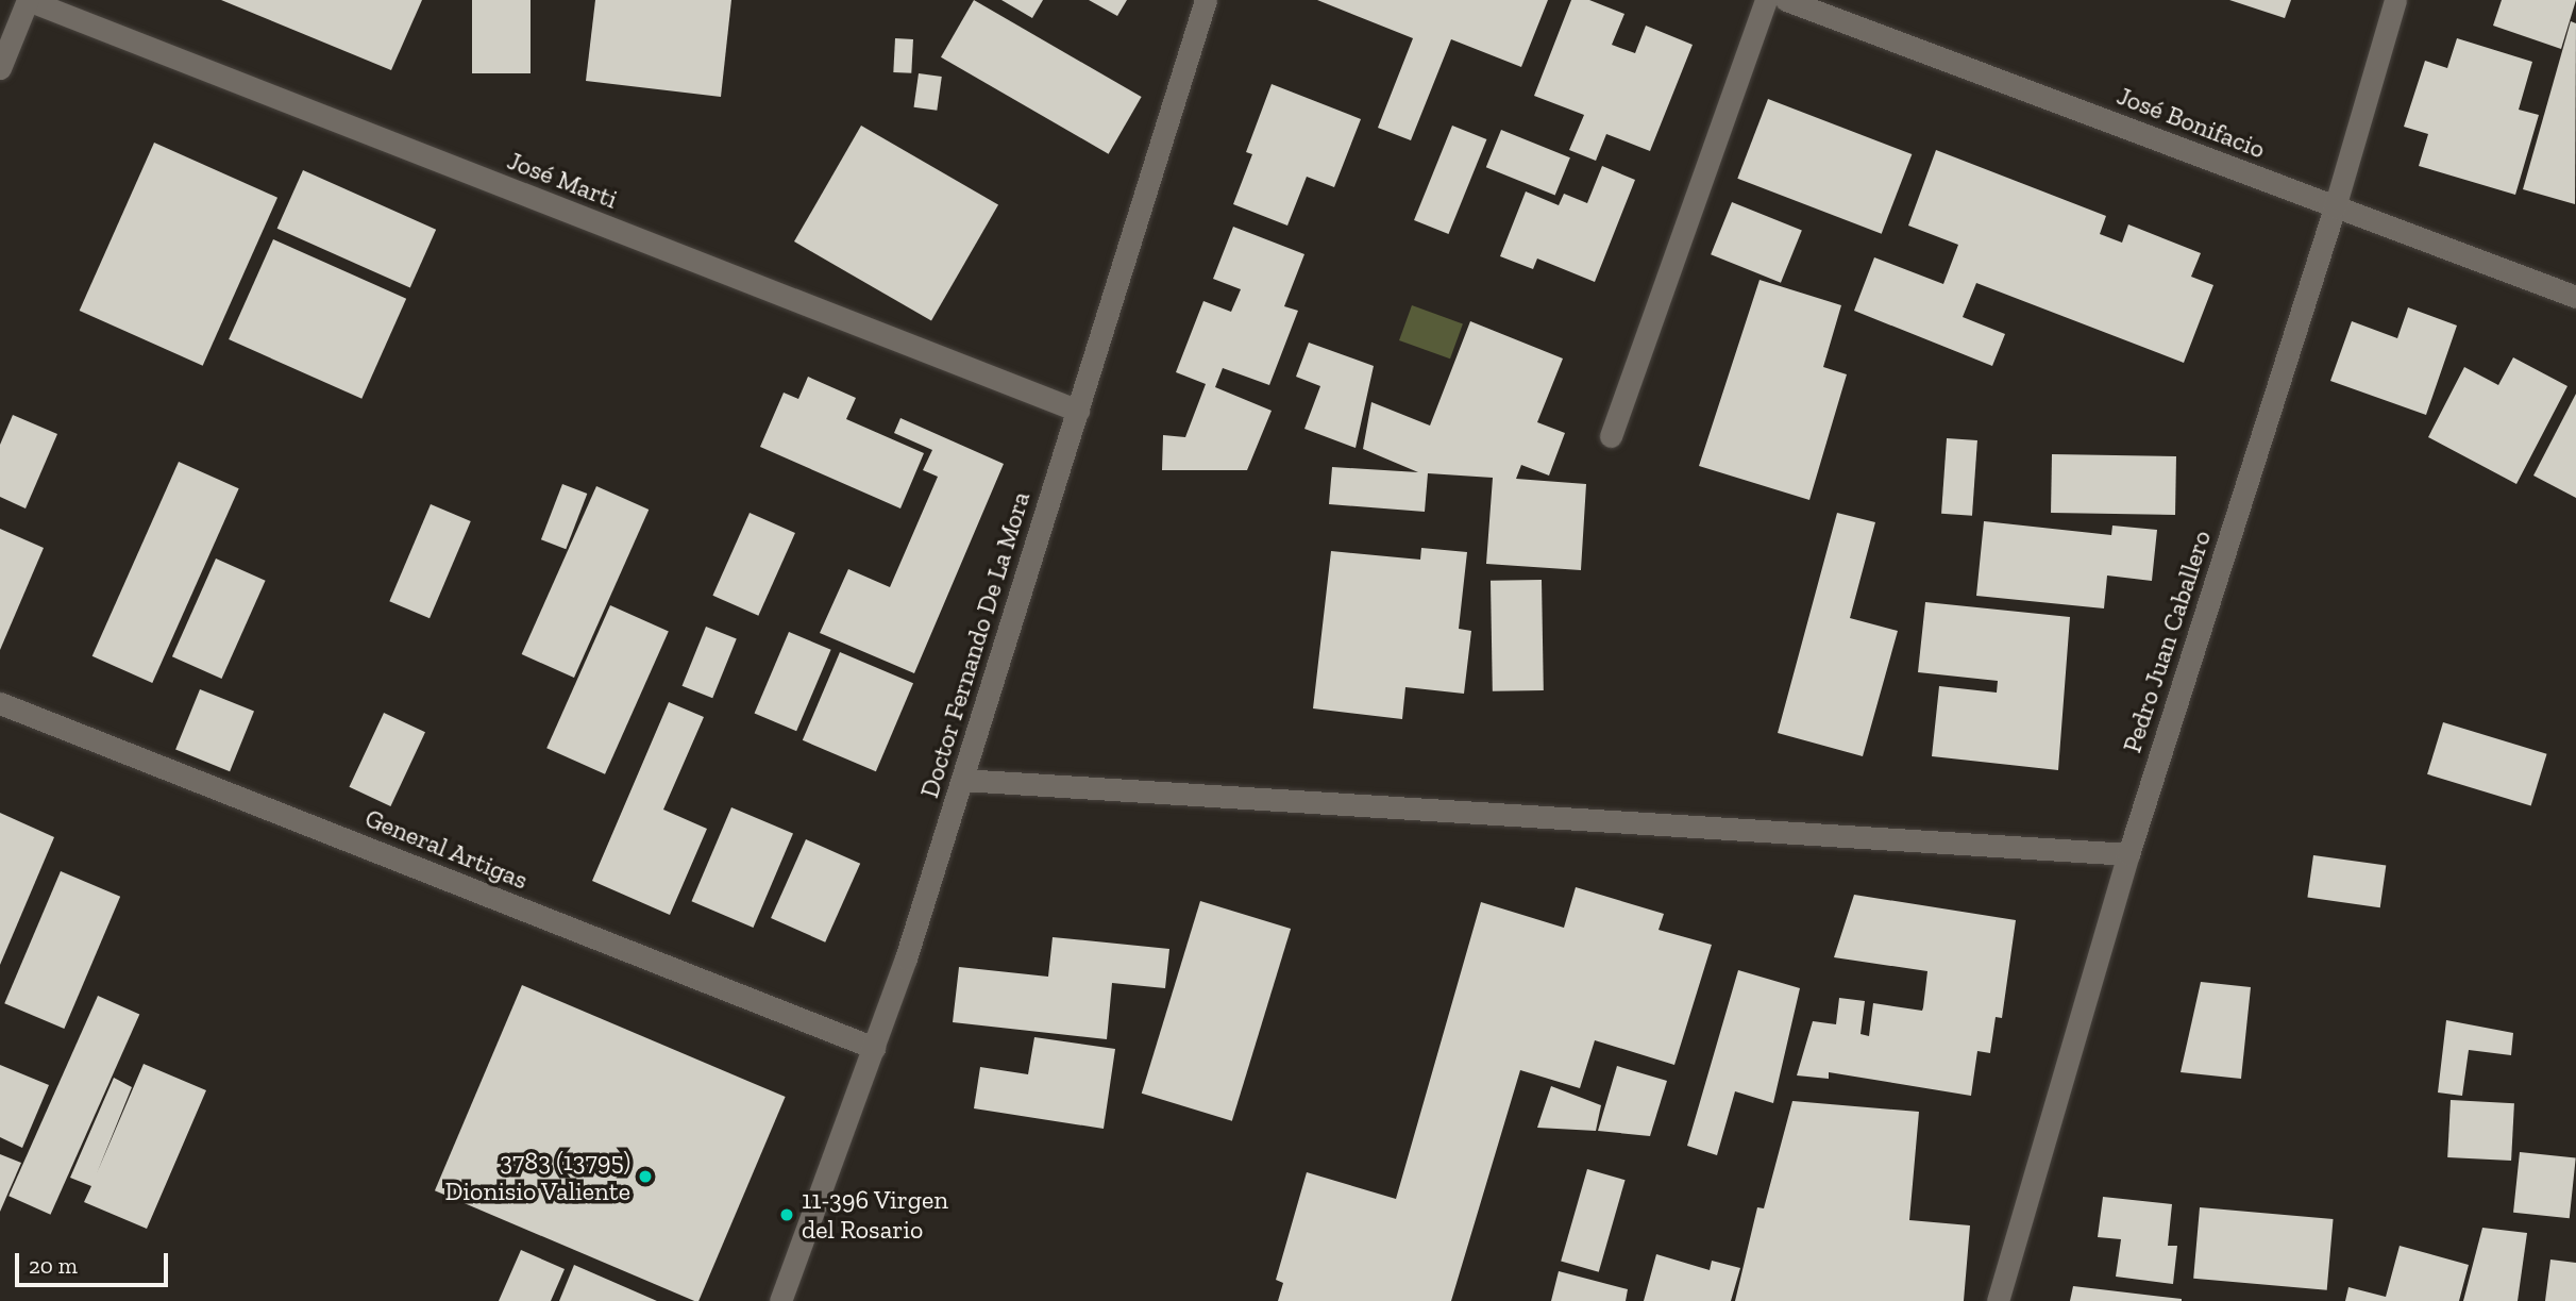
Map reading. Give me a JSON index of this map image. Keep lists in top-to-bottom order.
{
  "streets": {
    "street": [
      "José Bonifacio",
      "José Marti",
      "Pedro Juan Caballero",
      "Doctor Fernando De La Mora",
      "General Artigas"
    ]
  },
  "crossings": [
    ["José Bonifacio", "Pedro Juan Caballero"],
    ["José Marti", "Doctor Fernando De La Mora"],
    ["Doctor Fernando De La Mora", "General Artigas"]
  ],
  "places": ["3783 (13795) Dionisio Valiente", "11-396 Virgen del Rosario"],
  "scale_bar": "20 m"
}
